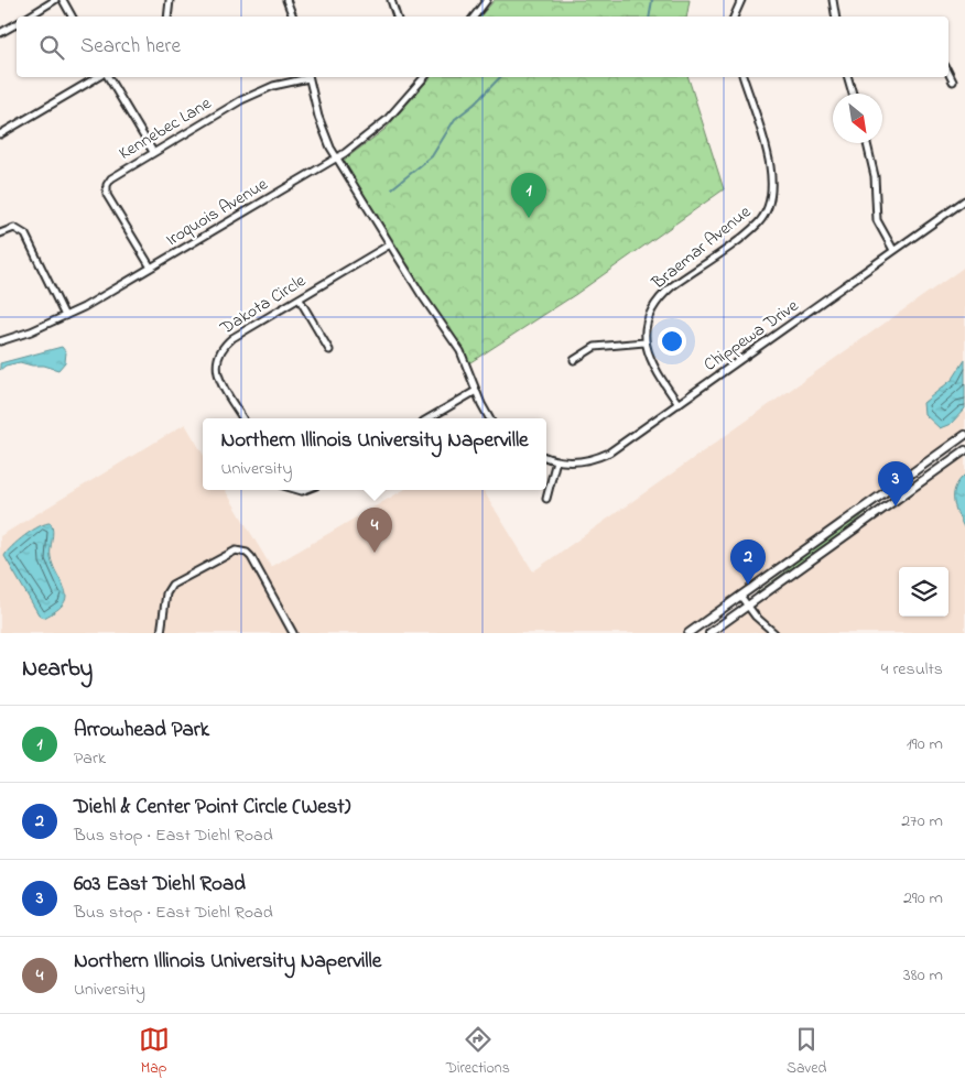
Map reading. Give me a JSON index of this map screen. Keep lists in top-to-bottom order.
{
  "streets": {
    "street": [
      "Kennebec Lane",
      "Iroquois Avenue",
      "Braemar Avenue",
      "Dakota Circle",
      "Chippewa Drive"
    ]
  },
  "crossings": [
    ["Kennebec Lane", "Iroquois Avenue"]
  ],
  "north": "bottom right",
  "page": {
    "search": "Search here",
    "pins": [
      "1",
      "3",
      "4",
      "2"
    ],
    "popup": ["Northern Illinois University Naperville", "University"],
    "heading": ["Nearby", "4 results"],
    "list": [
      {
        "mark": "1",
        "name": "Arrowhead Park",
        "note": "Park",
        "value": "190 m"
      },
      {
        "mark": "2",
        "name": "Diehl & Center Point Circle (West)",
        "note": "Bus stop · East Diehl Road",
        "value": "270 m"
      },
      {
        "mark": "3",
        "name": "603 East Diehl Road",
        "note": "Bus stop · East Diehl Road",
        "value": "290 m"
      },
      {
        "mark": "4",
        "name": "Northern Illinois University Naperville",
        "note": "University",
        "value": "380 m"
      }
    ],
    "nav": ["Map", "Directions", "Saved"]
  }
}
